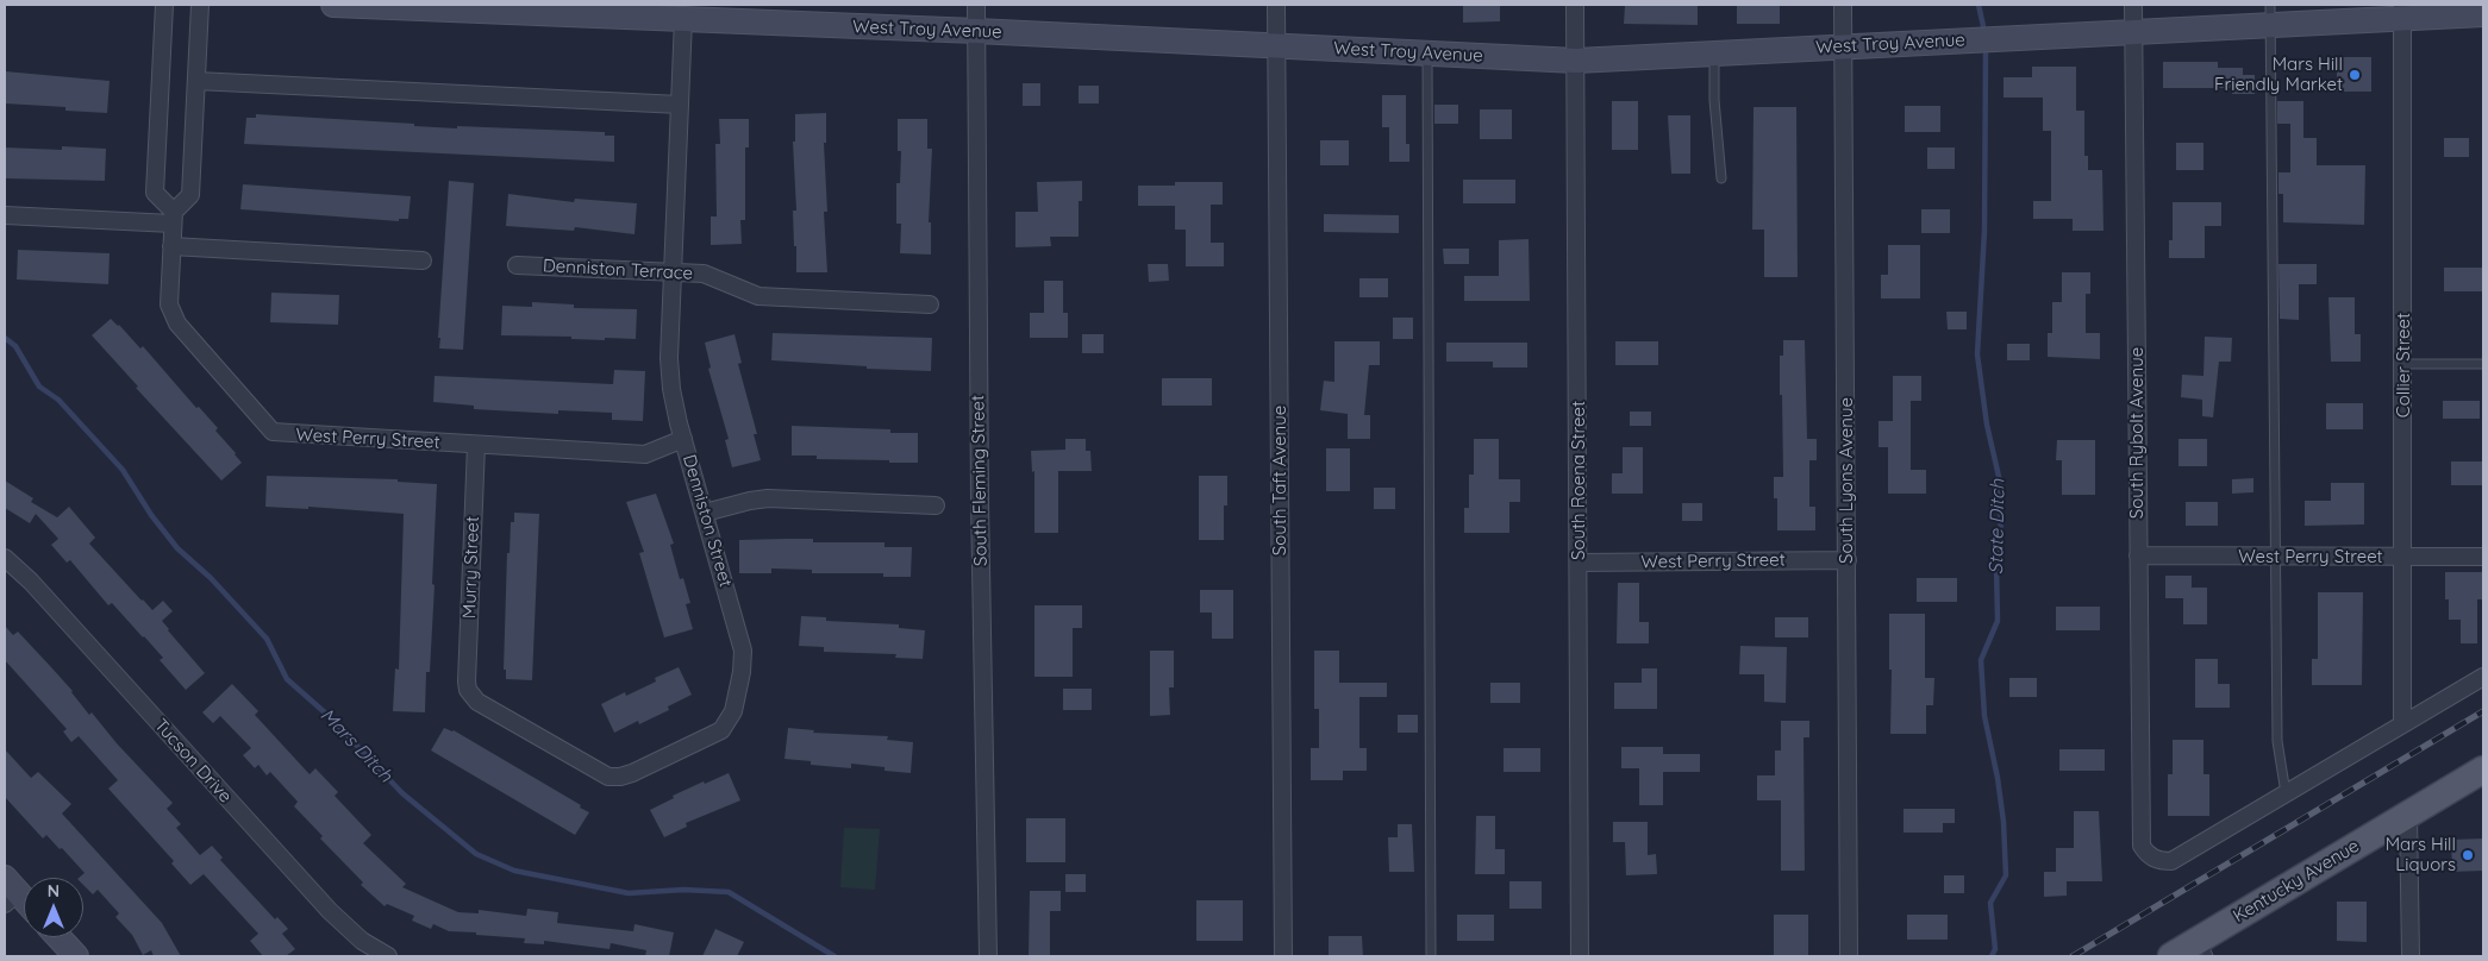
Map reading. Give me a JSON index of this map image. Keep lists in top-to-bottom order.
{
  "streets": {
    "main road": ["Kentucky Avenue"],
    "street": [
      "West Troy Avenue",
      "Denniston Terrace",
      "Collier Street",
      "South Rybolt Avenue",
      "West Perry Street",
      "South Fleming Street",
      "South Taft Avenue",
      "South Roena Street",
      "South Lyons Avenue",
      "Denniston Street",
      "Murry Street",
      "Tucson Drive"
    ]
  },
  "crossings": [
    ["West Troy Avenue", "Collier Street"],
    ["West Troy Avenue", "South Rybolt Avenue"],
    ["West Troy Avenue", "South Fleming Street"],
    ["West Troy Avenue", "South Taft Avenue"],
    ["West Troy Avenue", "South Roena Street"],
    ["West Troy Avenue", "South Lyons Avenue"],
    ["West Troy Avenue", "Denniston Street"],
    ["Denniston Terrace", "Denniston Street"],
    ["Collier Street", "West Perry Street"],
    ["South Rybolt Avenue", "West Perry Street"],
    ["West Perry Street", "South Roena Street"],
    ["West Perry Street", "South Lyons Avenue"],
    ["West Perry Street", "Denniston Street"],
    ["West Perry Street", "Murry Street"],
    ["Denniston Street", "Murry Street"]
  ],
  "water": ["State Ditch", "Mars Ditch"],
  "places": ["Mars Hill Friendly Market", "Mars Hill Liquors"],
  "north": "top"
}
